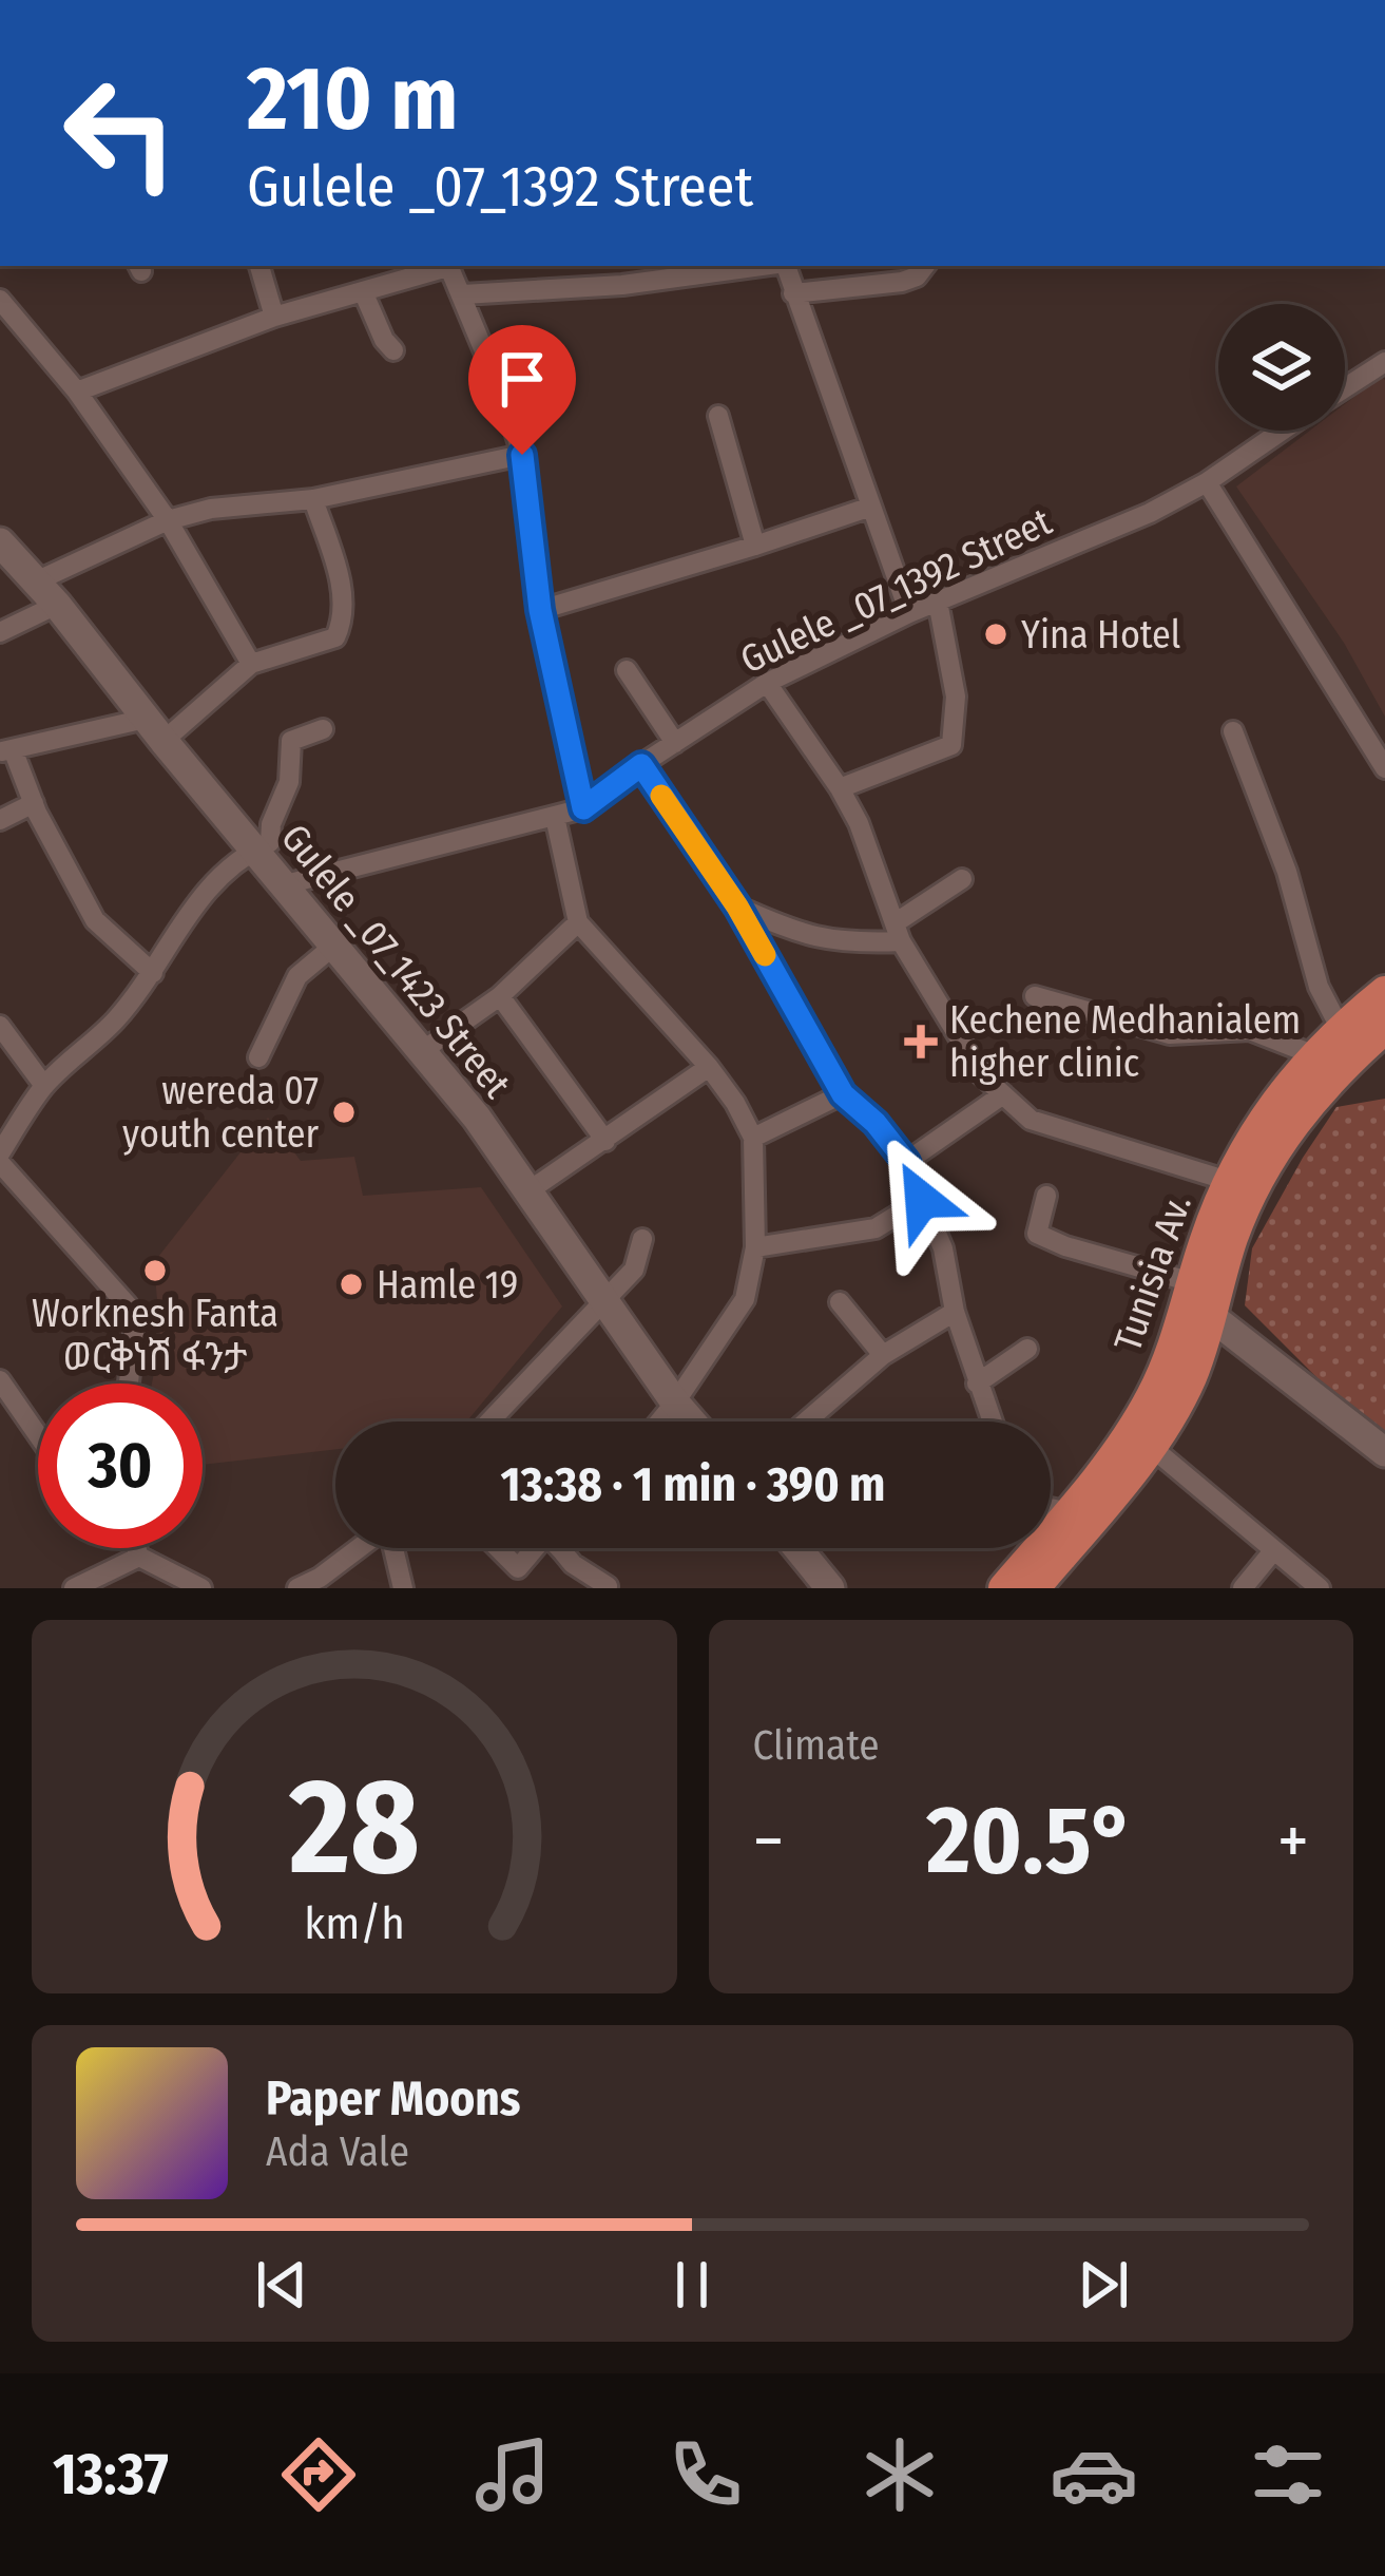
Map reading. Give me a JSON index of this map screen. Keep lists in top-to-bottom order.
{
  "streets": {
    "main road": ["Gulele _07_1423 Street", "Tunisia Av."],
    "street": ["Gulele _07_1392 Street"]
  },
  "crossings": [
    ["Gulele _07_1392 Street", "Gulele _07_1423 Street"]
  ],
  "places": {
    "other": [
      "Yina Hotel",
      "wereda 07 youth center",
      "Worknesh Fanta ወርቅነሽ ፋንታ",
      "Hamle 19"
    ],
    "health": ["Kechene Medhanialem higher clinic"]
  },
  "page": {
    "turn": ["210 m", "Gulele _07_1392 Street"],
    "limit": "30",
    "trip": "13:38 · 1 min · 390 m",
    "tile": "Climate",
    "heat": ["−", "20.5°", "+"],
    "song": ["Paper Moons", "Ada Vale"],
    "tabs": "13:37",
    "gauge": ["28", "km/h"]
  }
}
